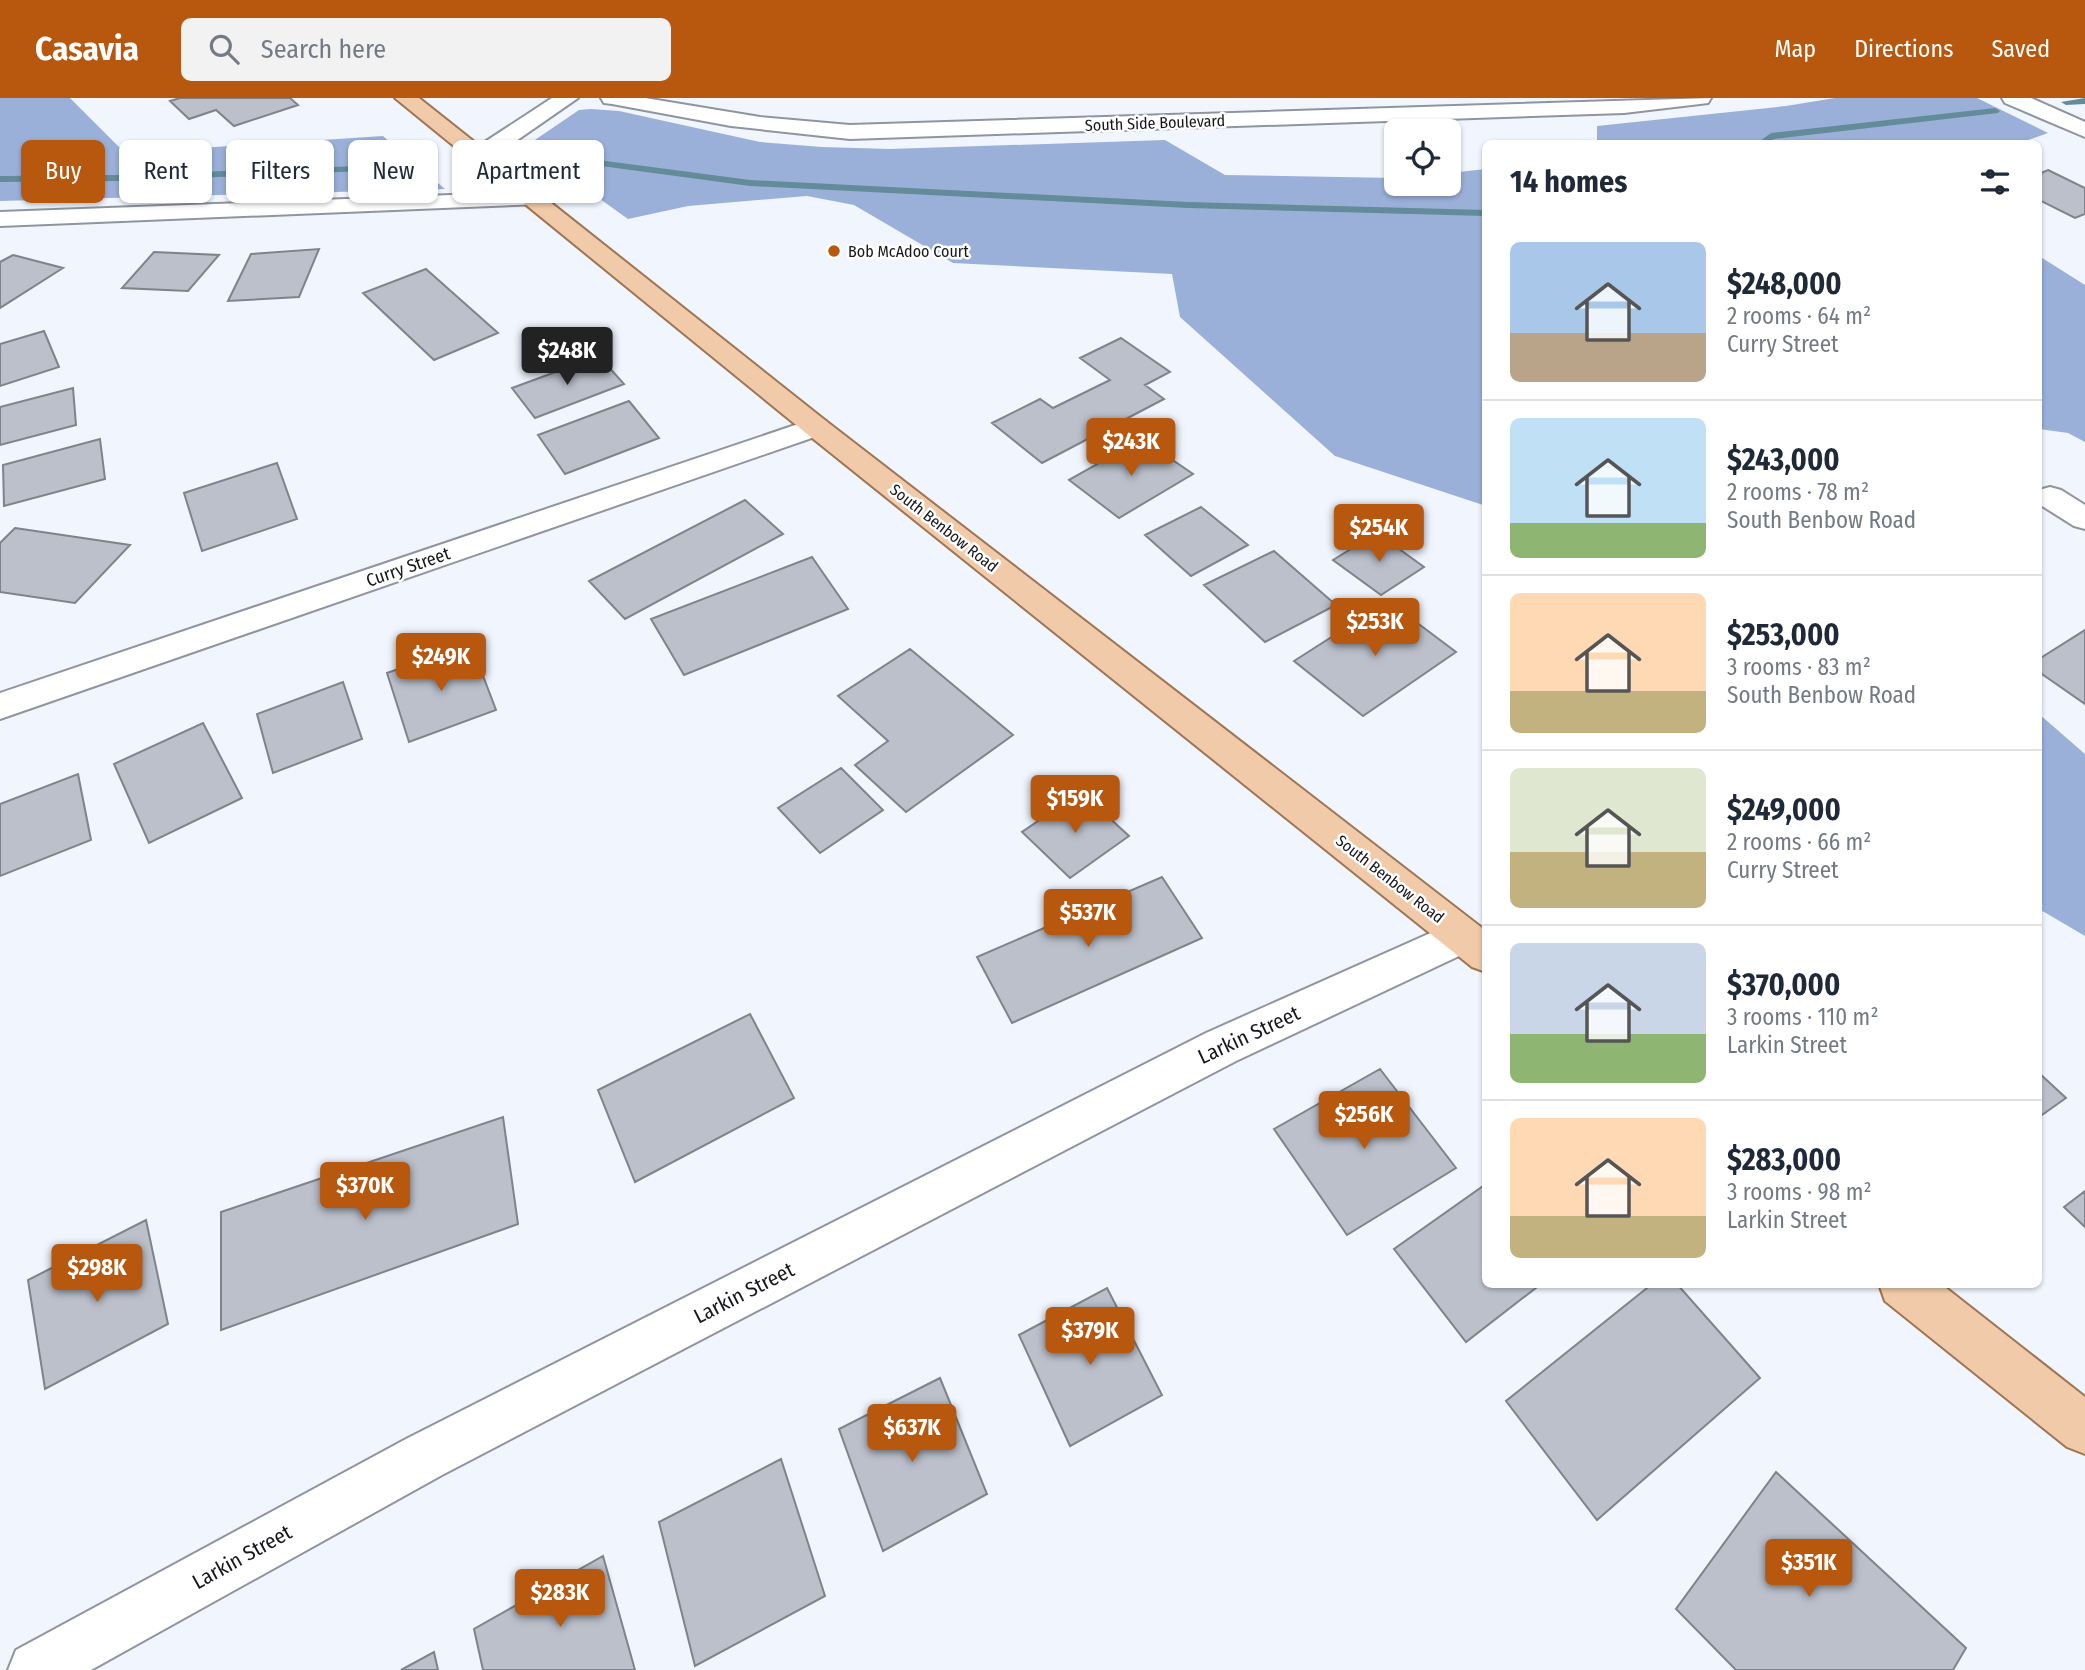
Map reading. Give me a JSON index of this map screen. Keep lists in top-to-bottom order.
{
  "streets": {
    "main road": ["South Benbow Road"],
    "street": ["South Side Boulevard", "Curry Street", "Larkin Street"]
  },
  "crossings": [
    ["South Benbow Road", "Curry Street"],
    ["South Benbow Road", "Larkin Street"]
  ],
  "places": ["Bob McAdoo Court"],
  "page": {
    "header": "Casavia",
    "search": "Search here",
    "nav": ["Map", "Directions", "Saved"],
    "chip": [
      "Buy",
      "Rent",
      "Filters",
      "New",
      "Apartment"
    ],
    "heading": "14 homes",
    "list": [
      {
        "name": "$248,000",
        "note": "2 rooms · 64 m² · Curry Street"
      },
      {
        "name": "$243,000",
        "note": "2 rooms · 78 m² · South Benbow Road"
      },
      {
        "name": "$253,000",
        "note": "3 rooms · 83 m² · South Benbow Road"
      },
      {
        "name": "$249,000",
        "note": "2 rooms · 66 m² · Curry Street"
      },
      {
        "name": "$370,000",
        "note": "3 rooms · 110 m² · Larkin Street"
      },
      {
        "name": "$283,000",
        "note": "3 rooms · 98 m² · Larkin Street"
      }
    ],
    "price": [
      "$248K",
      "$243K",
      "$254K",
      "$253K",
      "$249K",
      "$159K",
      "$537K",
      "$256K",
      "$370K",
      "$298K",
      "$379K",
      "$637K",
      "$351K",
      "$283K"
    ]
  }
}
